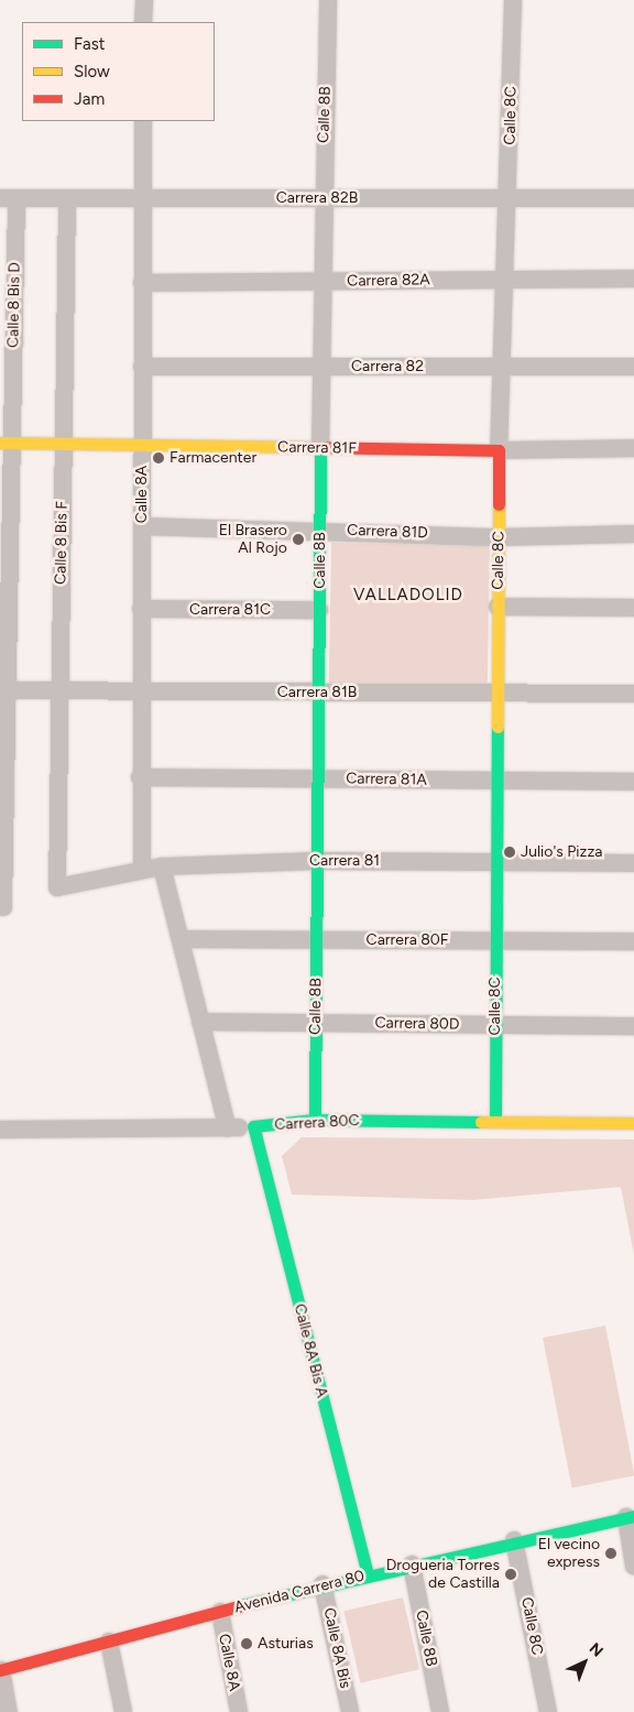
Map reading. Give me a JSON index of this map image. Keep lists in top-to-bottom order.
{
  "streets": {
    "street": [
      "Calle 8B",
      "Calle 8C",
      "Carrera 82B",
      "Carrera 82A",
      "Calle 8 Bis D",
      "Carrera 82",
      "Carrera 81F",
      "Calle 8A",
      "Carrera 81D",
      "Calle 8 Bis F",
      "Carrera 81C",
      "Carrera 81B",
      "Carrera 81A",
      "Carrera 81",
      "Carrera 80F",
      "Carrera 80D",
      "Carrera 80C",
      "Calle 8A Bis A",
      "Avenida Carrera 80",
      "Calle 8A Bis"
    ]
  },
  "crossings": [
    ["Calle 8B", "Carrera 82B"],
    ["Calle 8B", "Carrera 82A"],
    ["Calle 8B", "Carrera 82"],
    ["Calle 8B", "Carrera 81F"],
    ["Calle 8B", "Carrera 81D"],
    ["Calle 8B", "Carrera 81C"],
    ["Calle 8B", "Carrera 81B"],
    ["Calle 8B", "Carrera 81A"],
    ["Calle 8B", "Carrera 81"],
    ["Calle 8B", "Carrera 80F"],
    ["Calle 8B", "Carrera 80D"],
    ["Calle 8B", "Carrera 80C"],
    ["Calle 8B", "Avenida Carrera 80"],
    ["Calle 8C", "Carrera 82B"],
    ["Calle 8C", "Carrera 82A"],
    ["Calle 8C", "Carrera 82"],
    ["Calle 8C", "Carrera 81F"],
    ["Calle 8C", "Carrera 81D"],
    ["Calle 8C", "Carrera 81B"],
    ["Calle 8C", "Carrera 81A"],
    ["Calle 8C", "Carrera 81"],
    ["Calle 8C", "Carrera 80F"],
    ["Calle 8C", "Carrera 80D"],
    ["Calle 8C", "Carrera 80C"],
    ["Calle 8C", "Avenida Carrera 80"],
    ["Carrera 82B", "Calle 8 Bis D"],
    ["Carrera 82B", "Calle 8A"],
    ["Carrera 82B", "Calle 8 Bis F"],
    ["Carrera 82A", "Calle 8A"],
    ["Calle 8 Bis D", "Carrera 81F"],
    ["Calle 8 Bis D", "Carrera 81B"],
    ["Carrera 82", "Calle 8A"],
    ["Carrera 81F", "Calle 8A"],
    ["Carrera 81F", "Calle 8 Bis F"],
    ["Calle 8A", "Carrera 81D"],
    ["Calle 8A", "Carrera 81C"],
    ["Calle 8A", "Carrera 81B"],
    ["Calle 8A", "Carrera 81A"],
    ["Calle 8A", "Carrera 81"],
    ["Calle 8A", "Avenida Carrera 80"],
    ["Calle 8 Bis F", "Carrera 81B"],
    ["Calle 8 Bis F", "Carrera 81"],
    ["Carrera 80C", "Calle 8A Bis A"],
    ["Calle 8A Bis A", "Avenida Carrera 80"],
    ["Avenida Carrera 80", "Calle 8A Bis"]
  ],
  "districts": ["VALLADOLID"],
  "places": [
    "Farmacenter",
    "El Brasero Al Rojo",
    "Julio's Pizza",
    "El vecino express",
    "Drogueria Torres de Castilla",
    "Asturias"
  ],
  "legend": ["Fast", "Slow", "Jam"],
  "north": "top right"
}
